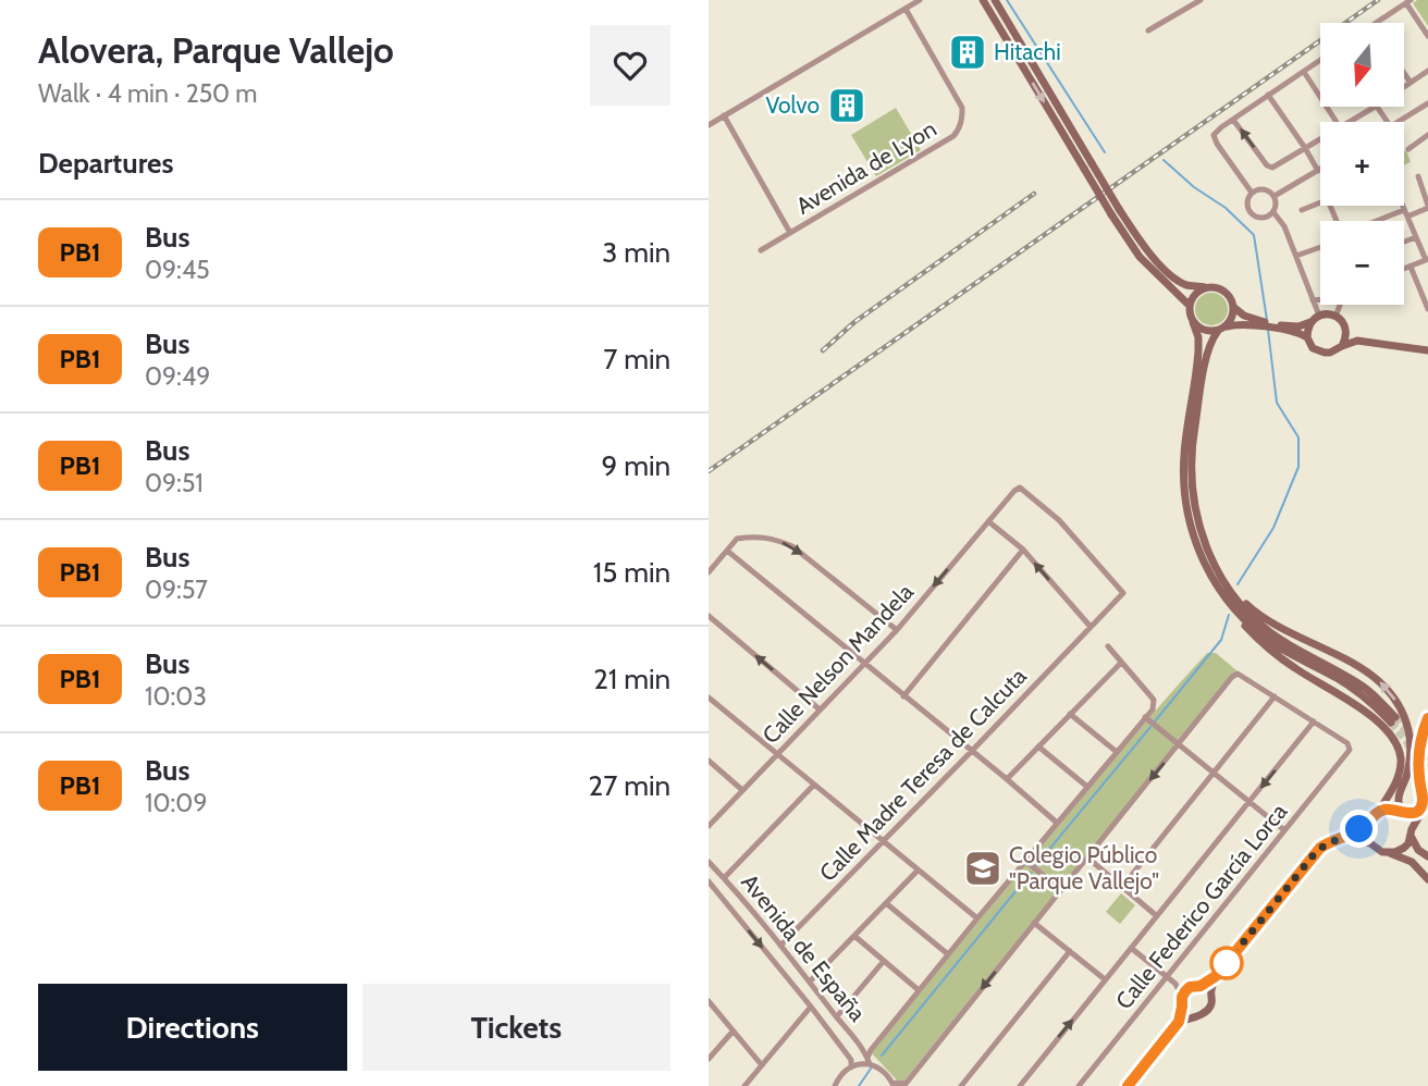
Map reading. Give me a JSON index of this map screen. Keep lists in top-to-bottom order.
{
  "streets": {
    "street": [
      "Avenida de Lyon",
      "Calle Nelson Mandela",
      "Calle Madre Teresa de Calcuta",
      "Calle Federico García Lorca",
      "Avenida de España"
    ]
  },
  "crossings": [
    ["Calle Nelson Mandela", "Calle Madre Teresa de Calcuta"],
    ["Calle Madre Teresa de Calcuta", "Avenida de España"]
  ],
  "places": {
    "building": ["Hitachi", "Volvo"],
    "school or university": ["Colegio Público \"Parque Vallejo\""]
  },
  "lines": ["bus line PB1"],
  "north": "bottom",
  "page": {
    "heading": [
      ["Alovera, Parque Vallejo", "Walk · 4 min · 250 m"],
      "Departures"
    ],
    "map_buttons": ["+", "−"],
    "list": [
      {
        "mark": "PB1",
        "name": "Bus",
        "note": "09:45",
        "value": "3 min"
      },
      {
        "mark": "PB1",
        "name": "Bus",
        "note": "09:49",
        "value": "7 min"
      },
      {
        "mark": "PB1",
        "name": "Bus",
        "note": "09:51",
        "value": "9 min"
      },
      {
        "mark": "PB1",
        "name": "Bus",
        "note": "09:57",
        "value": "15 min"
      },
      {
        "mark": "PB1",
        "name": "Bus",
        "note": "10:03",
        "value": "21 min"
      },
      {
        "mark": "PB1",
        "name": "Bus",
        "note": "10:09",
        "value": "27 min"
      }
    ],
    "buttons": ["Directions", "Tickets"]
  }
}
